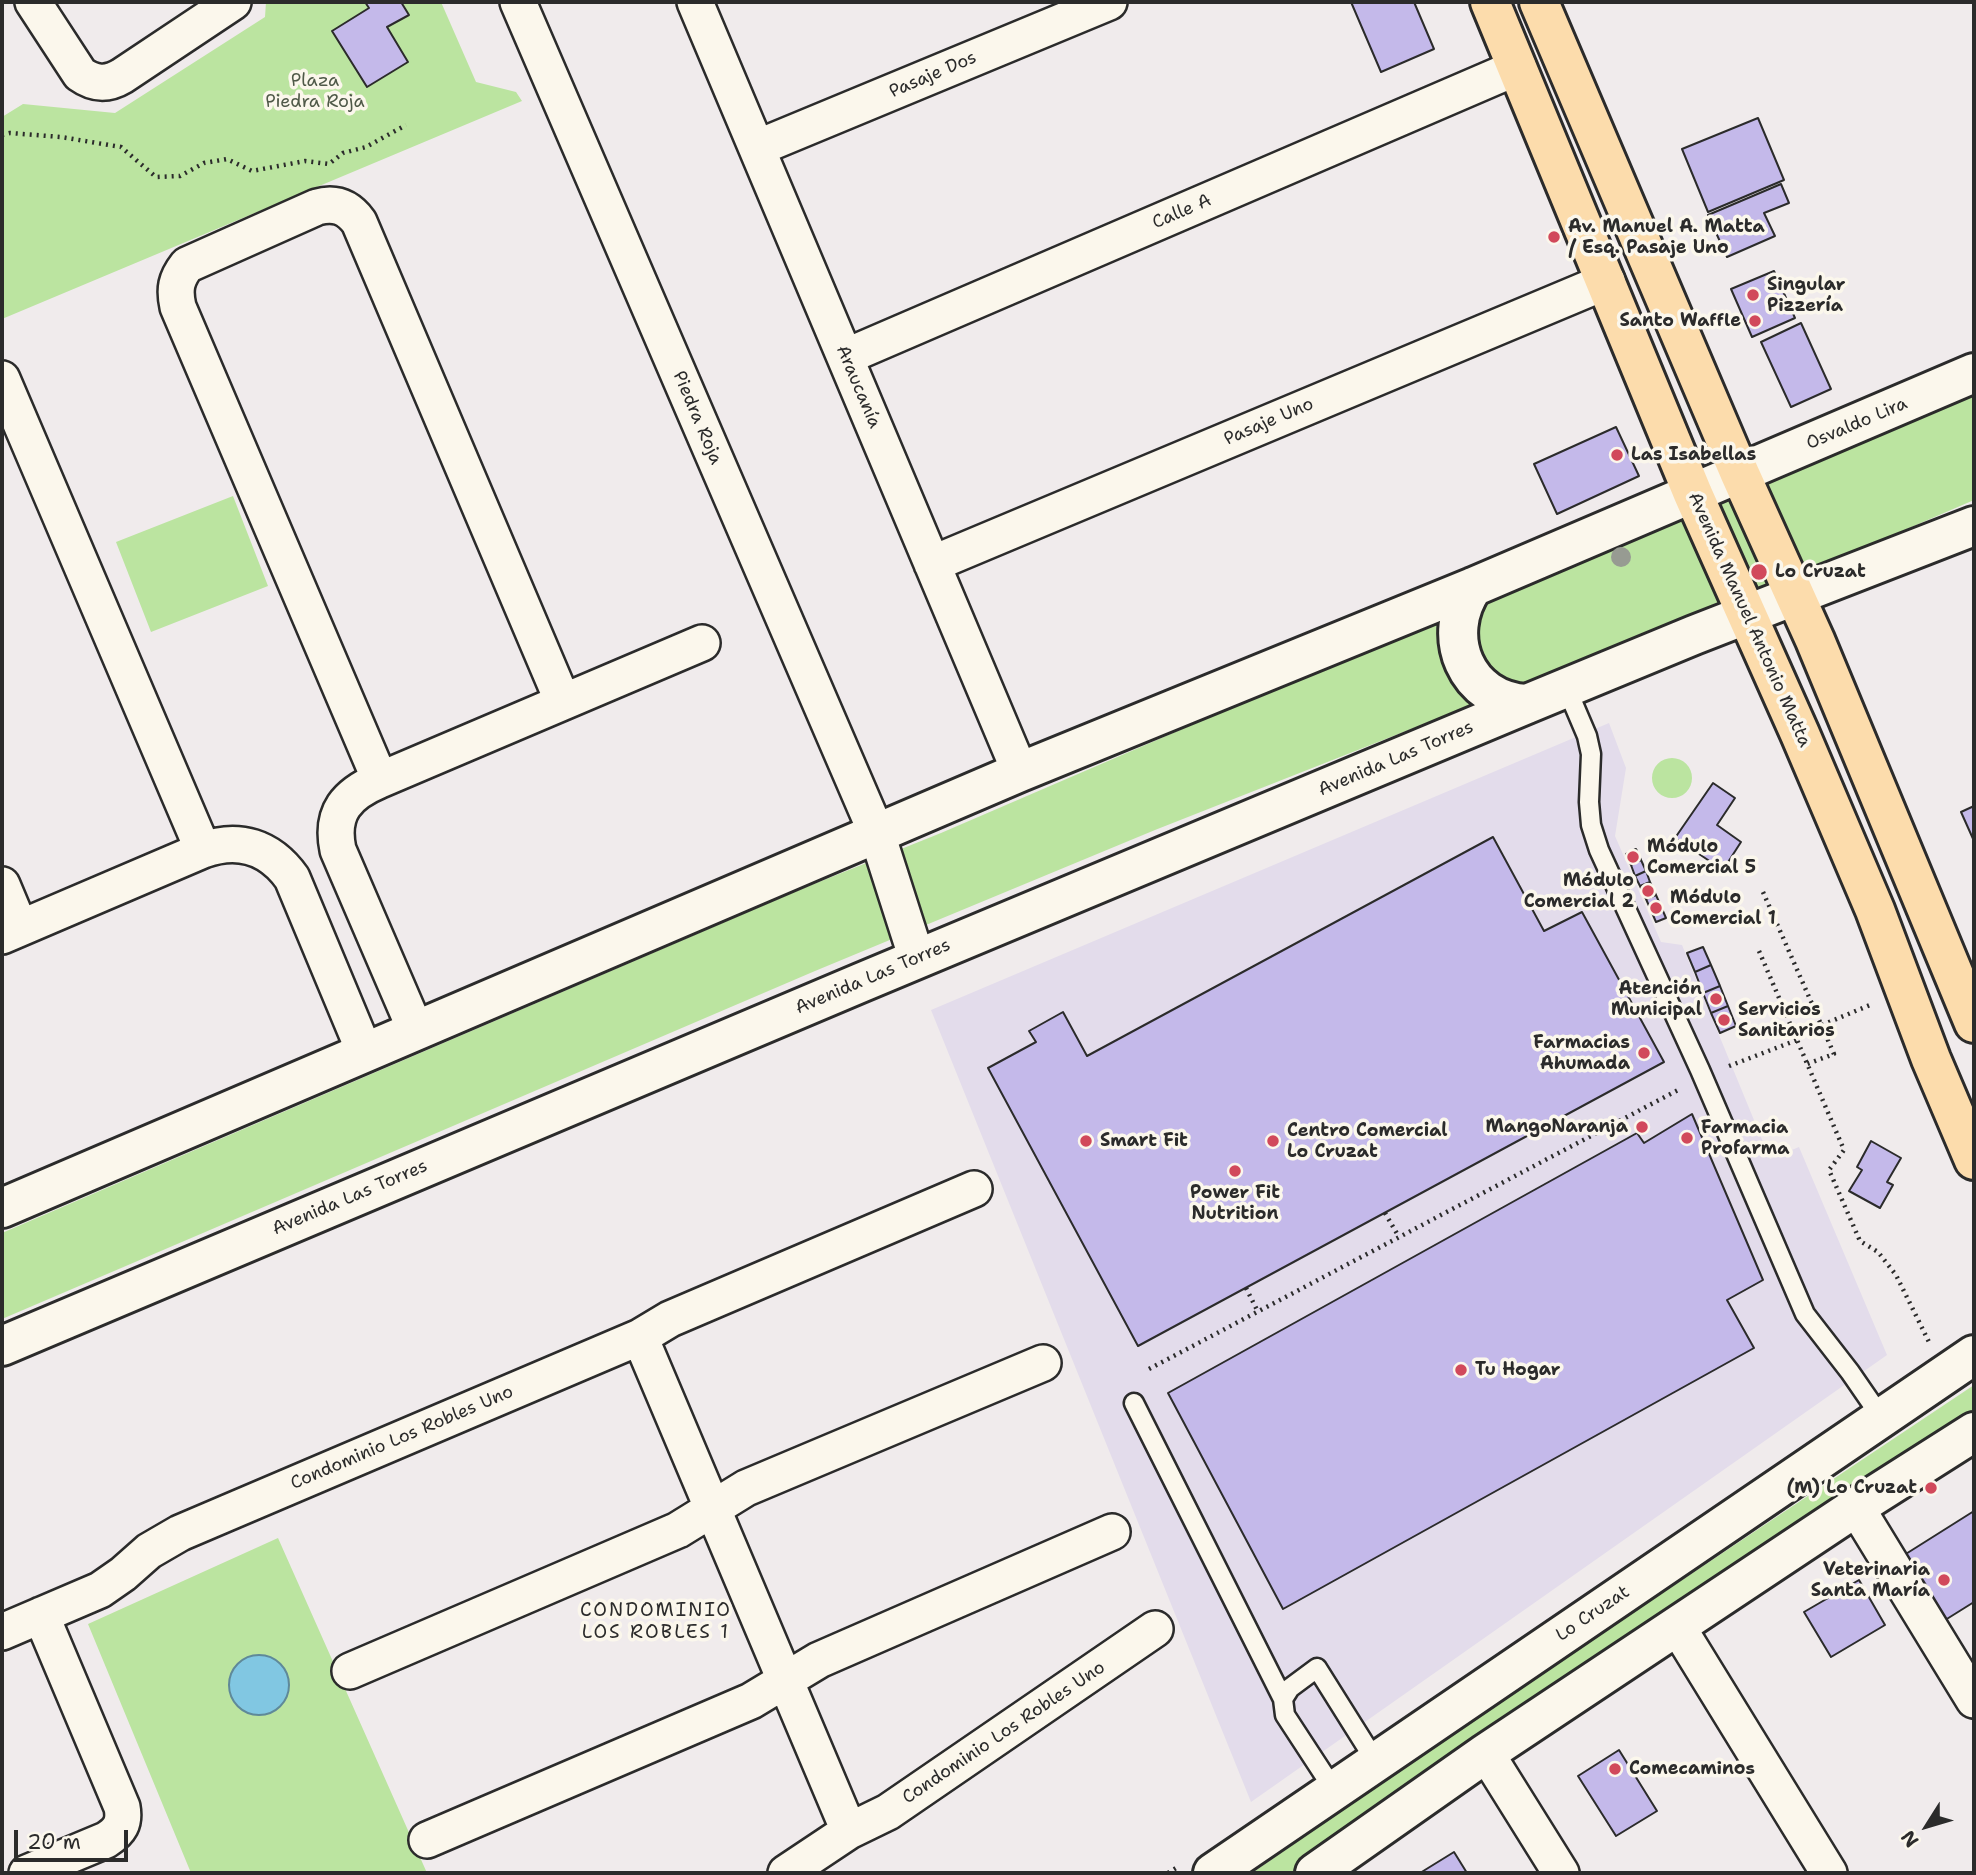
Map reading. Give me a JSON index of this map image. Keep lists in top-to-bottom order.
{
  "streets": {
    "main road": ["Avenida Manuel Antonio Matta"],
    "street": [
      "Pasaje Dos",
      "Calle A",
      "Araucanía",
      "Piedra Roja",
      "Pasaje Uno",
      "Osvaldo Lira",
      "Avenida Las Torres",
      "Condominio Los Robles Uno",
      "Lo Cruzat"
    ]
  },
  "crossings": [
    ["Pasaje Dos", "Araucanía"],
    ["Calle A", "Araucanía"],
    ["Calle A", "Avenida Manuel Antonio Matta"],
    ["Araucanía", "Pasaje Uno"],
    ["Piedra Roja", "Avenida Las Torres"],
    ["Pasaje Uno", "Avenida Manuel Antonio Matta"],
    ["Avenida Manuel Antonio Matta", "Avenida Las Torres"]
  ],
  "districts": ["CONDOMINIO LOS ROBLES 1"],
  "parks": ["Plaza Piedra Roja"],
  "places": [
    "Av. Manuel A. Matta / Esq. Pasaje Uno",
    "Singular Pizzería",
    "Santo Waffle",
    "Las Isabellas",
    "Lo Cruzat",
    "Módulo Comercial 5",
    "Módulo Comercial 2",
    "Módulo Comercial 1",
    "Atención Municipal",
    "Servicios Sanitarios",
    "Farmacias Ahumada",
    "MangoNaranja",
    "Farmacia Profarma",
    "Smart Fit",
    "Centro Comercial Lo Cruzat",
    "Power Fit Nutrition",
    "Tu Hogar",
    "(M) Lo Cruzat",
    "Veterinaria Santa María",
    "Comecaminos"
  ],
  "scale_bar": "20 m",
  "north": "bottom left"
}
